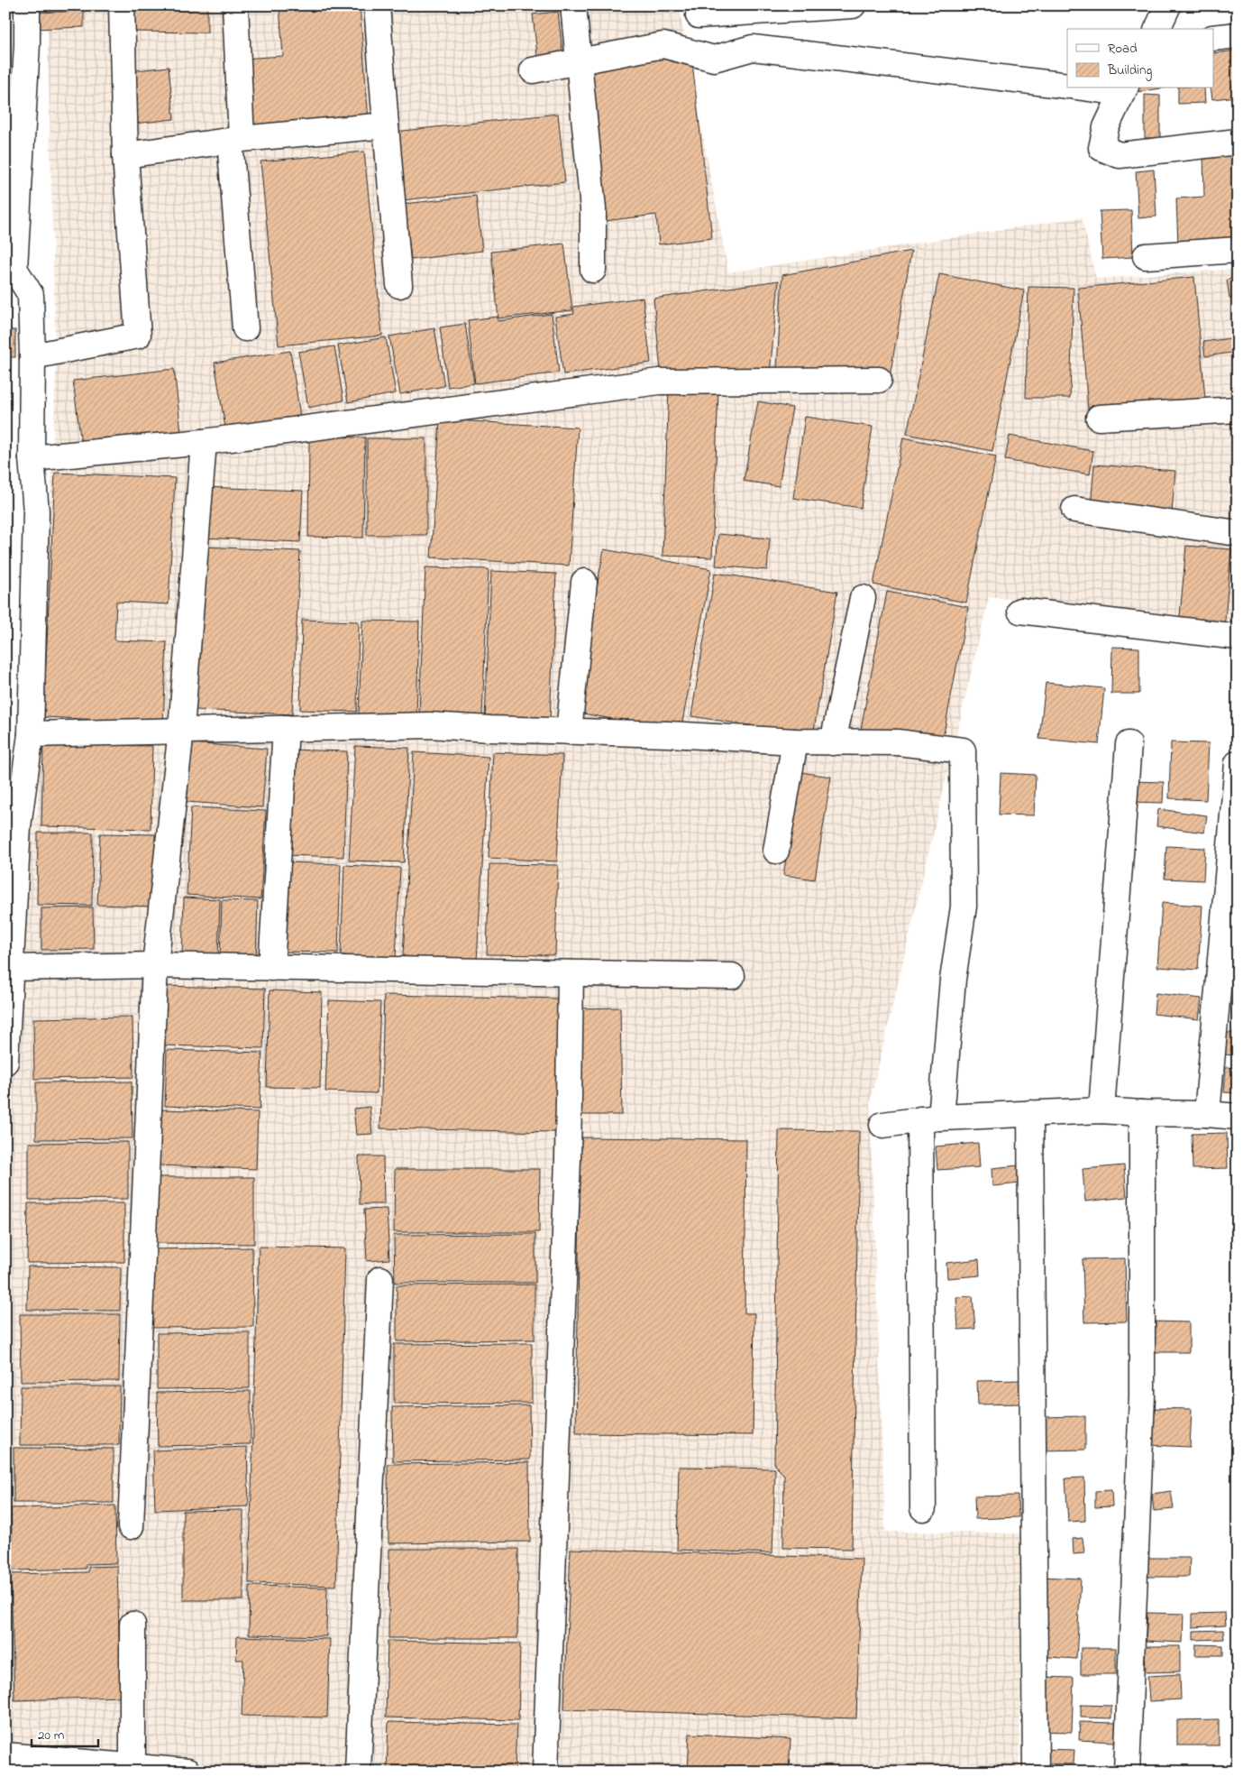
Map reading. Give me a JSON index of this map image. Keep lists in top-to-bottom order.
{
  "legend": ["Road", "Building"],
  "scale_bar": "20 m"
}
